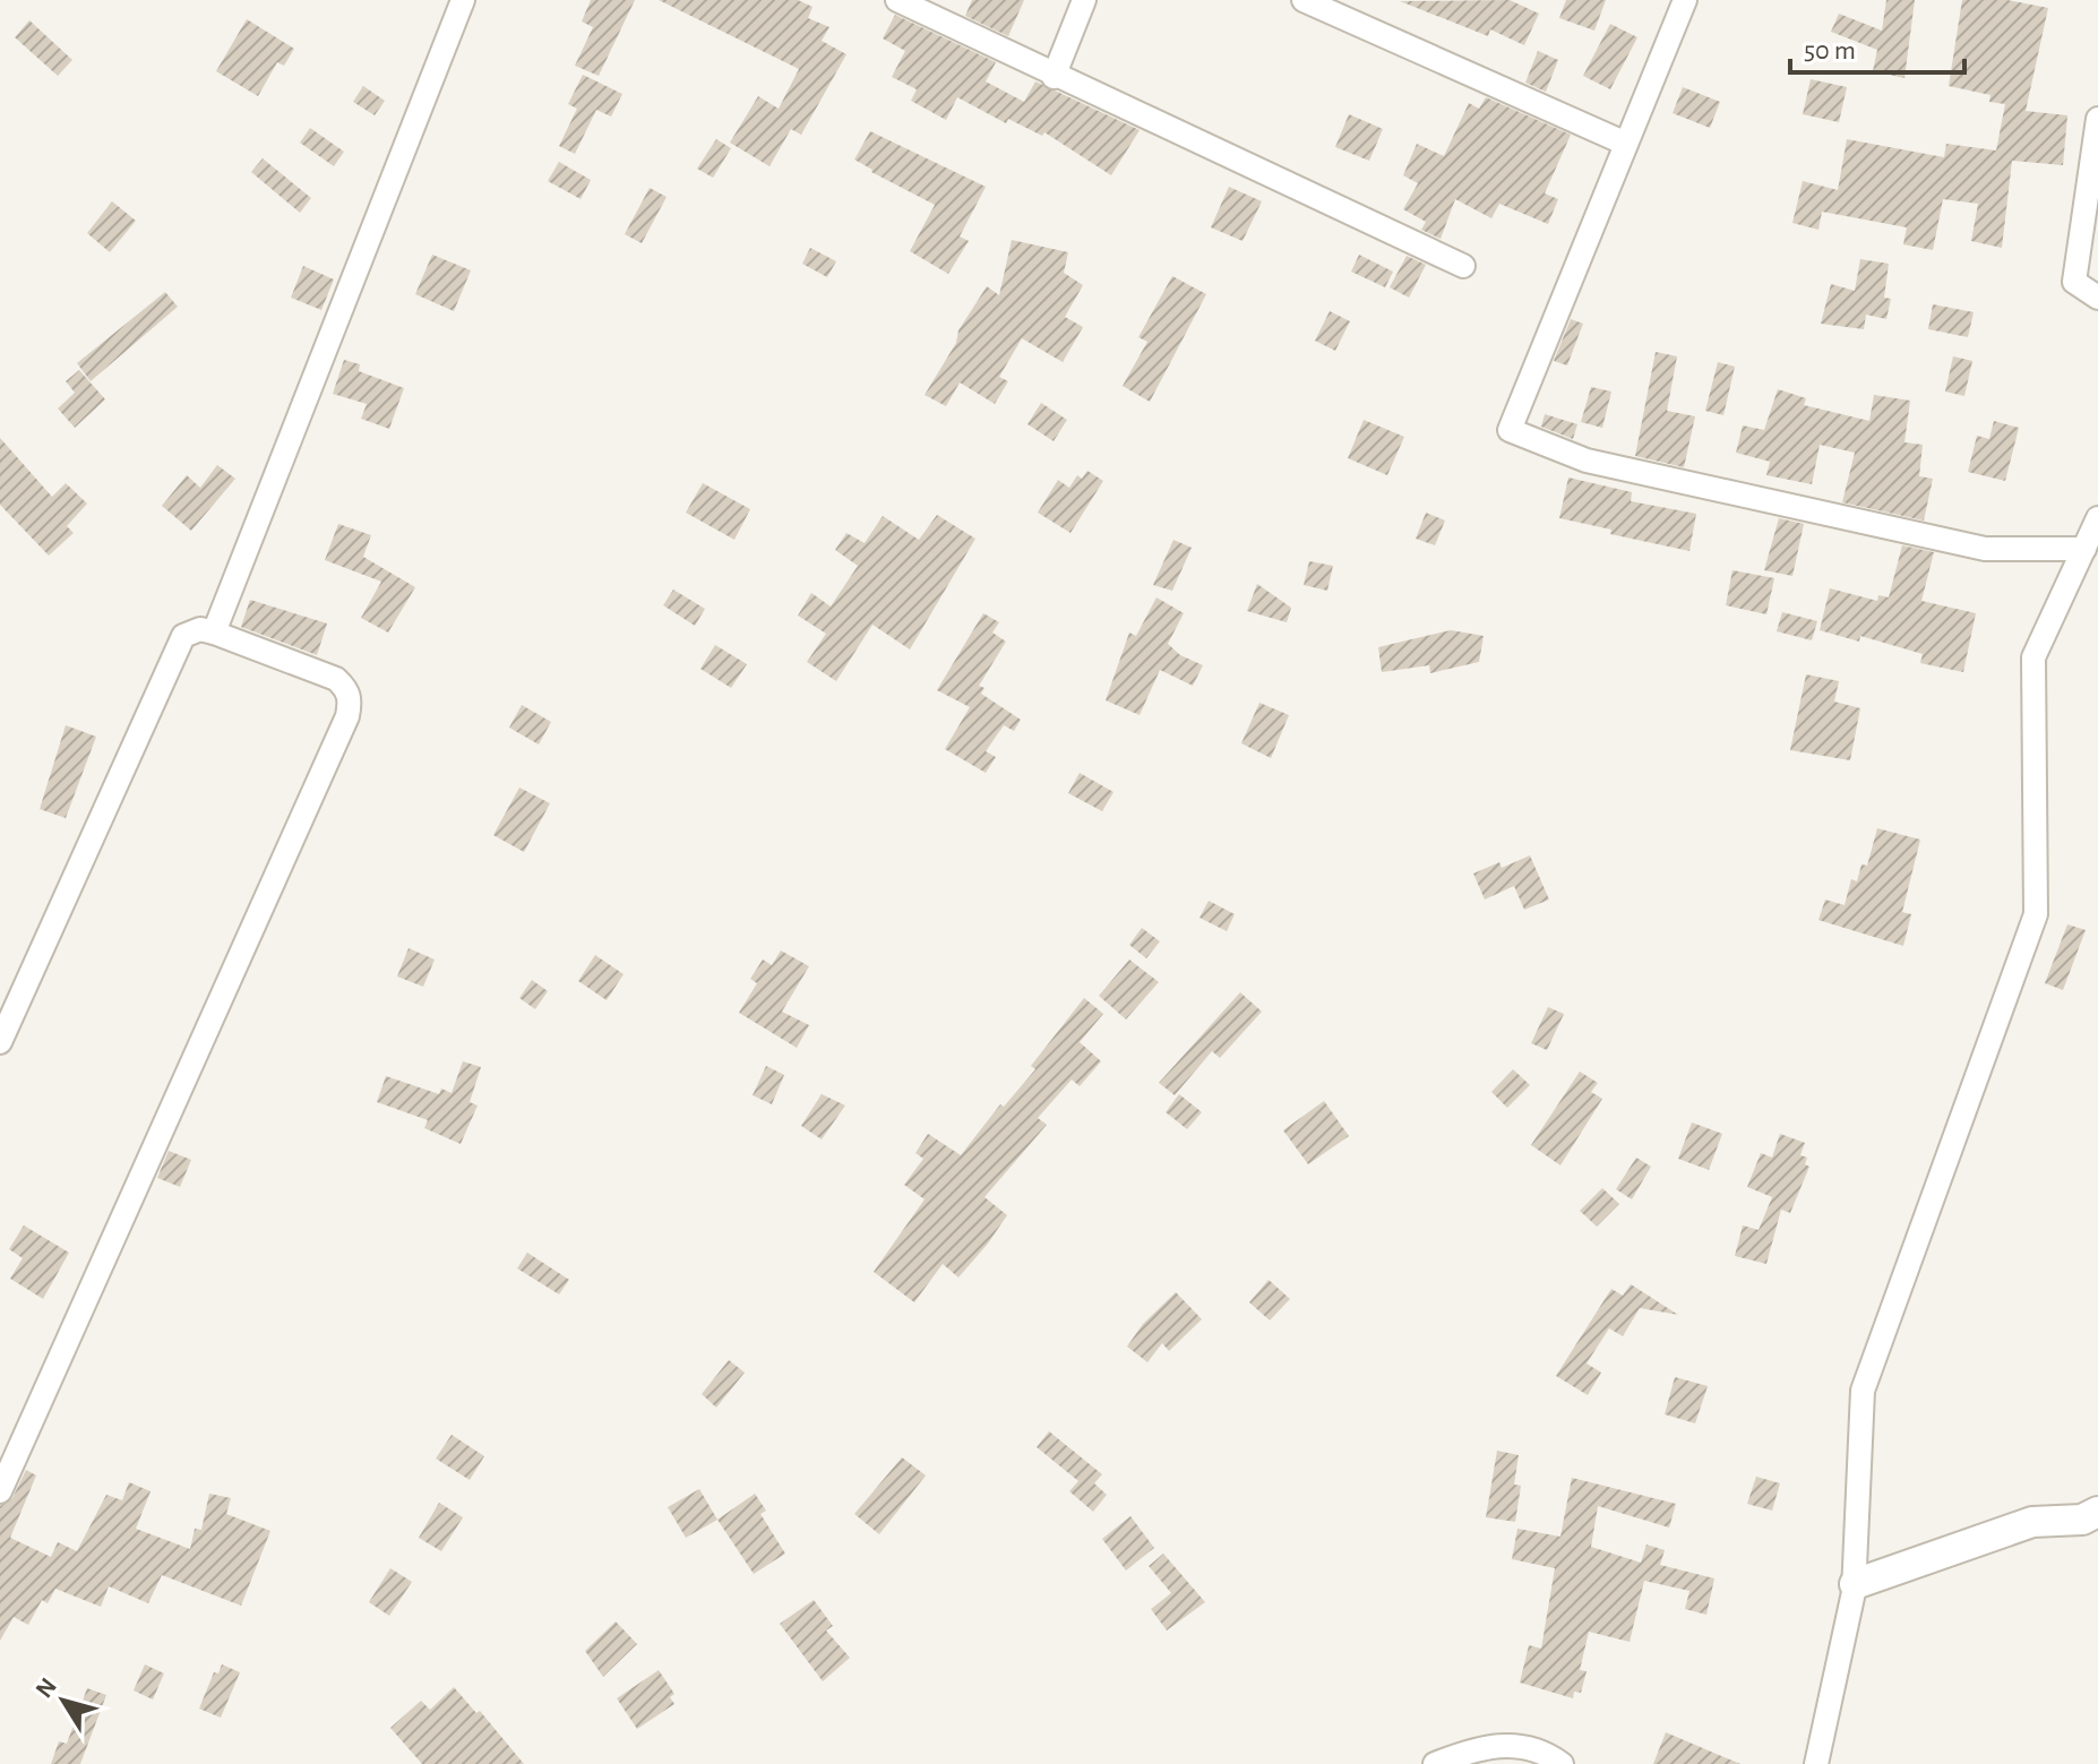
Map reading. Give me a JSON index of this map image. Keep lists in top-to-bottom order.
{
  "scale_bar": "50 m",
  "north": "top left"
}
